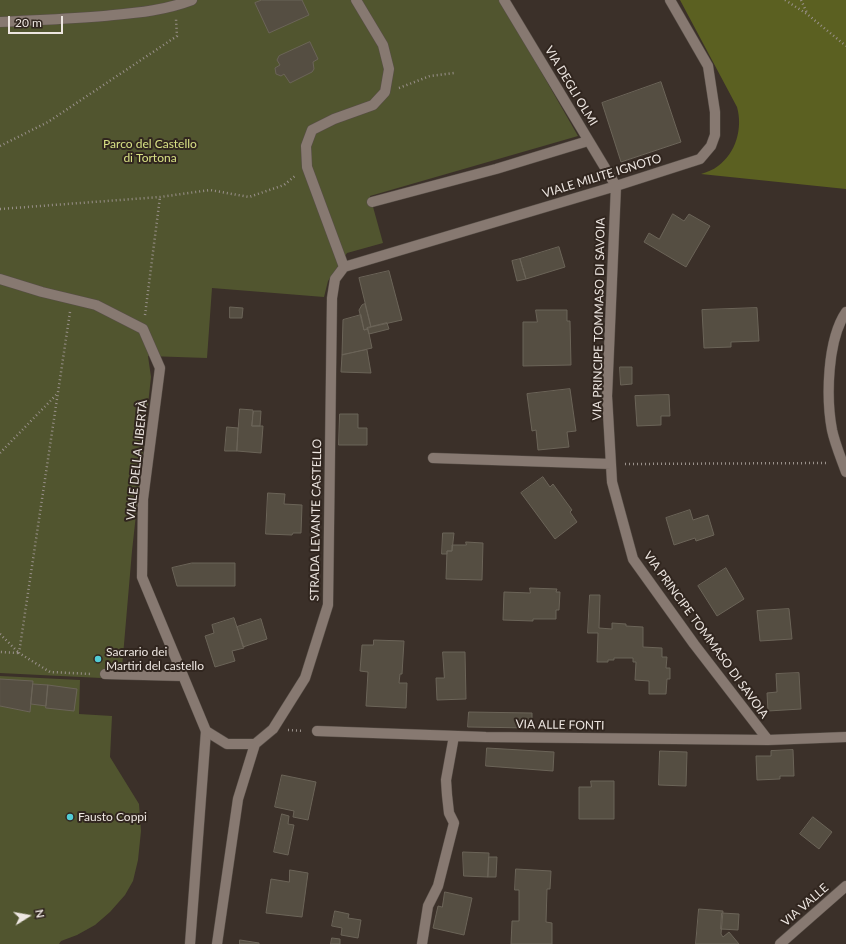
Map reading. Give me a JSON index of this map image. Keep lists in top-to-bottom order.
{
  "streets": {
    "street": [
      "VIA DEGLI OLMI",
      "VIALE MILITE IGNOTO",
      "VIA PRINCIPE TOMMASO DI SAVOIA",
      "VIALE DELLA LIBERTÀ",
      "STRADA LEVANTE CASTELLO",
      "VIA ALLE FONTI",
      "VIA VALLE"
    ]
  },
  "crossings": [
    ["VIA DEGLI OLMI", "VIALE MILITE IGNOTO"],
    ["VIA DEGLI OLMI", "VIA PRINCIPE TOMMASO DI SAVOIA"],
    ["VIALE MILITE IGNOTO", "VIA PRINCIPE TOMMASO DI SAVOIA"],
    ["VIALE MILITE IGNOTO", "STRADA LEVANTE CASTELLO"],
    ["VIA PRINCIPE TOMMASO DI SAVOIA", "VIA ALLE FONTI"]
  ],
  "parks": ["Parco del Castello di Tortona"],
  "places": ["Sacrario dei Martiri del castello", "Fausto Coppi"],
  "scale_bar": "20 m",
  "north": "right"
}
